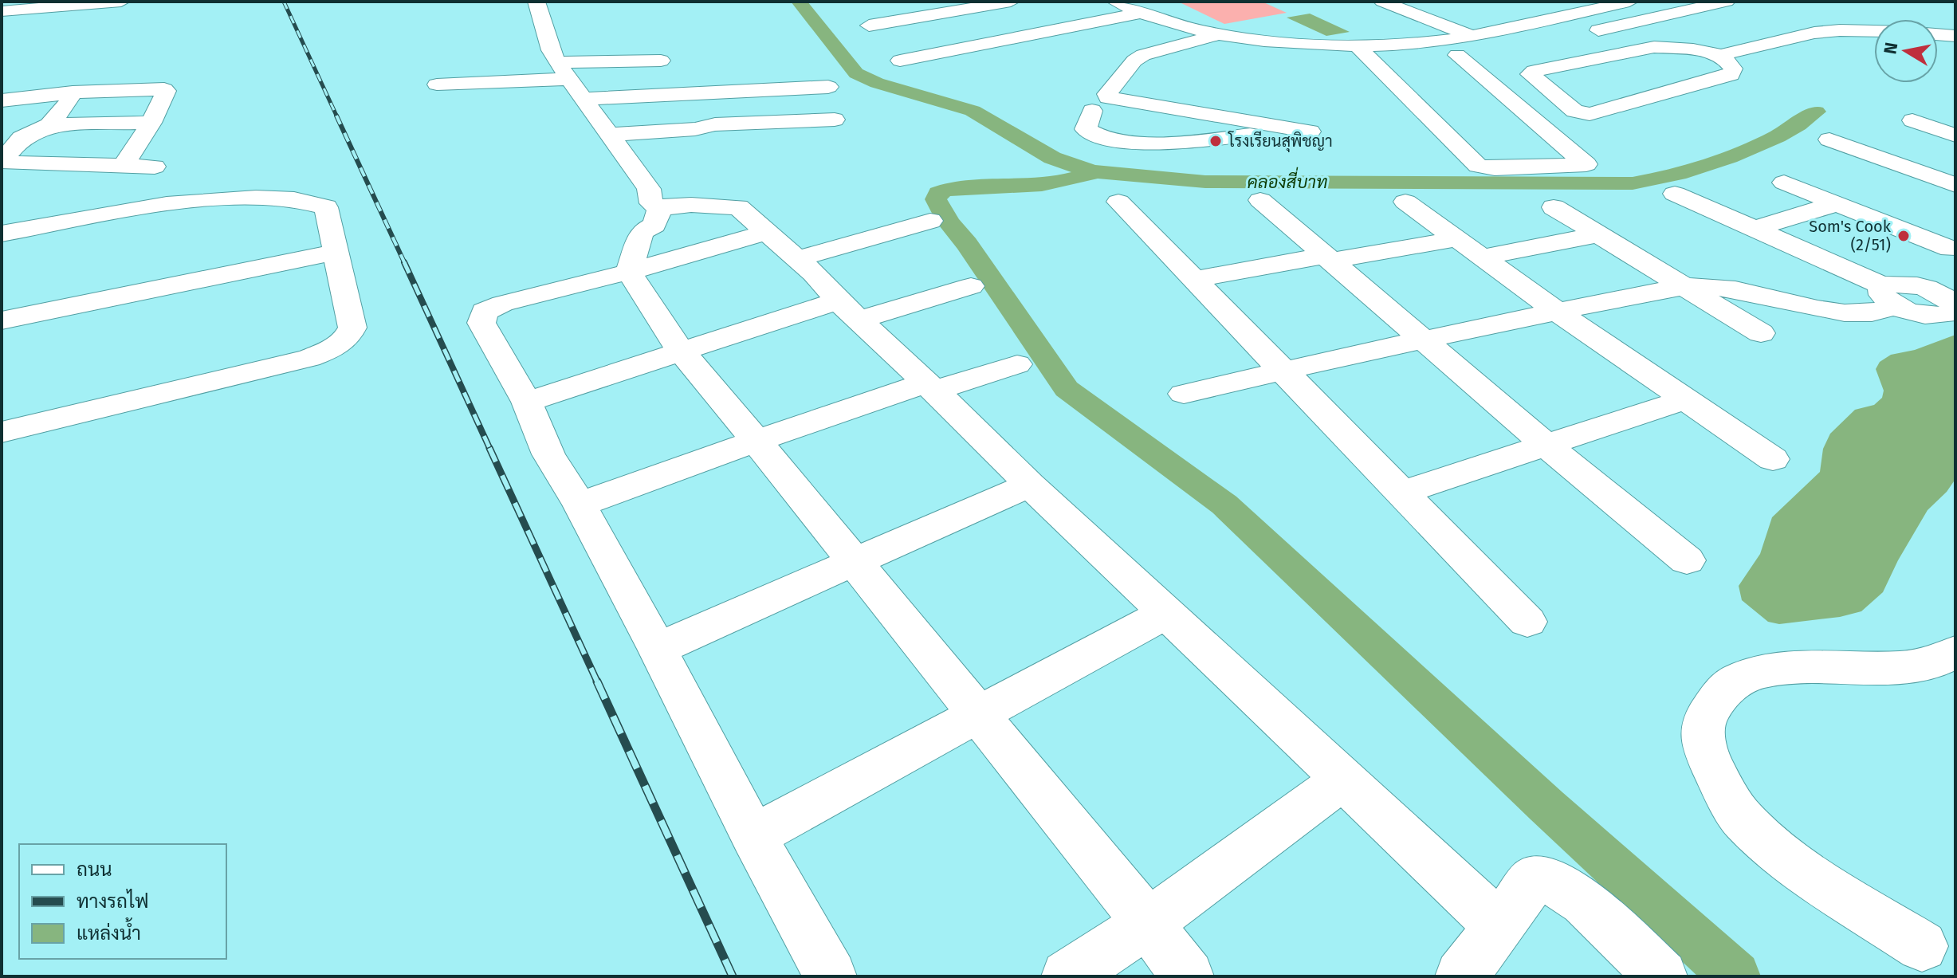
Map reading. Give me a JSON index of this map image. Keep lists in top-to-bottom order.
{
  "water": ["คลองสี่บาท"],
  "places": ["โรงเรียนสุพิชญา", "Som's Cook (2/51)"],
  "legend": ["ถนน", "ทางรถไฟ", "แหล่งน้ำ"],
  "north": "left"
}
